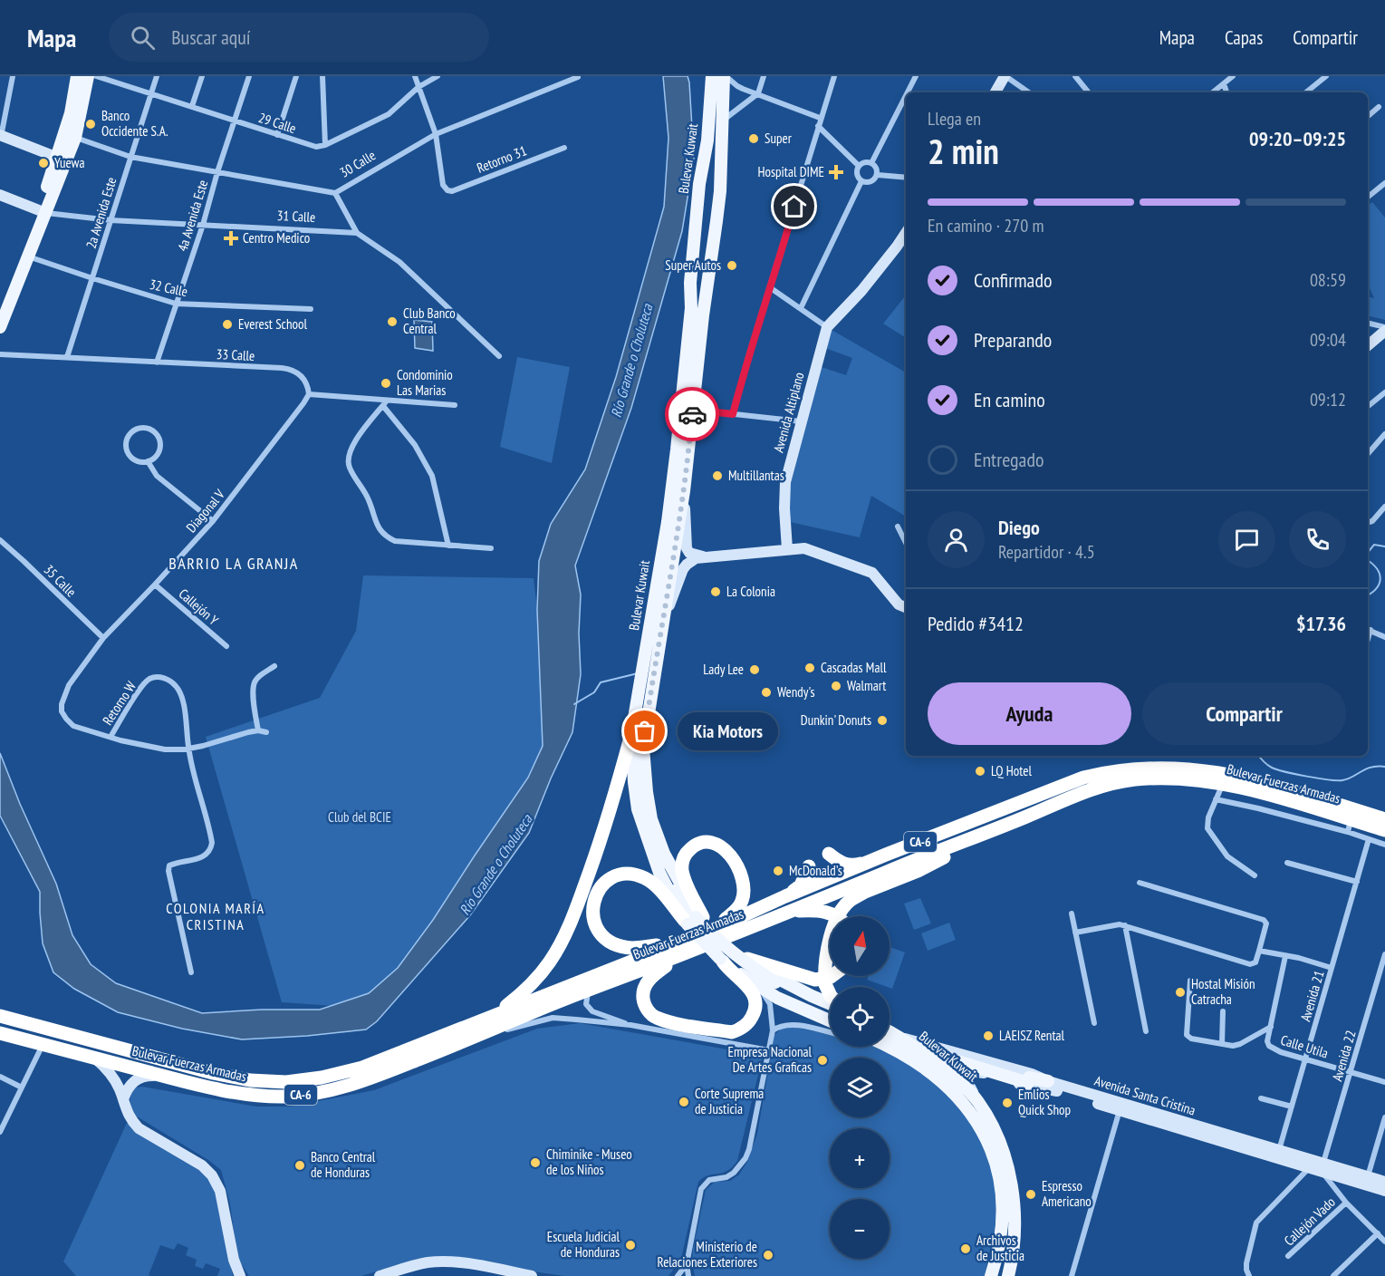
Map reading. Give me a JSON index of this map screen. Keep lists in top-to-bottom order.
{
  "streets": {
    "highway": ["Bulevar Fuerzas Armadas", "CA-6"],
    "main road": ["Bulevar Kuwait"],
    "street": [
      "29 Calle",
      "Retorno 31",
      "30 Calle",
      "2a Avenida Este",
      "4a Avenida Este",
      "31 Calle",
      "32 Calle",
      "33 Calle",
      "Avenida Altiplano",
      "Diagonal V",
      "35 Calle",
      "Callejón Y",
      "Retorno W",
      "Avenida 21",
      "Calle Utila",
      "Avenida 22",
      "Avenida Santa Cristina",
      "Callejón Vado"
    ]
  },
  "crossings": [
    ["29 Calle", "2a Avenida Este"],
    ["29 Calle", "4a Avenida Este"],
    ["Bulevar Kuwait", "Bulevar Fuerzas Armadas"],
    ["Bulevar Kuwait", "Avenida Santa Cristina"],
    ["Retorno 31", "30 Calle"],
    ["30 Calle", "2a Avenida Este"],
    ["30 Calle", "4a Avenida Este"],
    ["2a Avenida Este", "31 Calle"],
    ["2a Avenida Este", "32 Calle"],
    ["2a Avenida Este", "33 Calle"],
    ["4a Avenida Este", "31 Calle"],
    ["4a Avenida Este", "32 Calle"],
    ["4a Avenida Este", "33 Calle"],
    ["33 Calle", "Diagonal V"],
    ["Diagonal V", "35 Calle"],
    ["Diagonal V", "Callejón Y"],
    ["Diagonal V", "Retorno W"],
    ["Avenida 21", "Calle Utila"],
    ["Avenida 21", "Avenida Santa Cristina"],
    ["Calle Utila", "Avenida 22"],
    ["Avenida 22", "Avenida Santa Cristina"]
  ],
  "districts": ["BARRIO LA GRANJA", "COLONIA MARÍA CRISTINA"],
  "water": ["Río Grande o Choluteca"],
  "parks": ["Club del BCIE"],
  "places": {
    "other": [
      "Banco Occidente S.A.",
      "Super",
      "Yuewa",
      "Super Autos",
      "Club Banco Central",
      "Everest School",
      "Condominio Las Marias",
      "Multillantas",
      "La Colonia",
      "Cascadas Mall",
      "Lady Lee",
      "Walmart",
      "Wendy's",
      "Dunkin' Donuts",
      "Kia Motors",
      "LQ Hotel",
      "McDonald's",
      "Hostal Misión Catracha",
      "LAEISZ Rental",
      "Empresa Nacional De Artes Graficas",
      "Corte Suprema de Justicia",
      "Emlios Quick Shop",
      "Chiminike - Museo de los Niños",
      "Banco Central de Honduras",
      "Espresso Americano",
      "Escuela Judicial de Honduras",
      "Archivos de Justicia",
      "Ministerio de Relaciones Exteriores"
    ],
    "health": ["Hospital DIME", "Centro Medico"]
  },
  "north": "top",
  "page": {
    "header": "Mapa",
    "search": "Buscar aquí",
    "nav": ["Mapa", "Capas", "Compartir"],
    "heading": ["2 min", "Llega en", "09:20–09:25"],
    "panel": [
      "Diego",
      "Repartidor · 4.5",
      "Pedido #3412",
      "$17.36"
    ],
    "bar": "En camino · 270 m",
    "list": [
      ["Confirmado", "08:59"],
      ["Preparando", "09:04"],
      ["En camino", "09:12"],
      "Entregado"
    ],
    "buttons": ["Ayuda", "Compartir"],
    "bubble": "Kia Motors",
    "map_buttons": ["+", "−"]
  }
}
